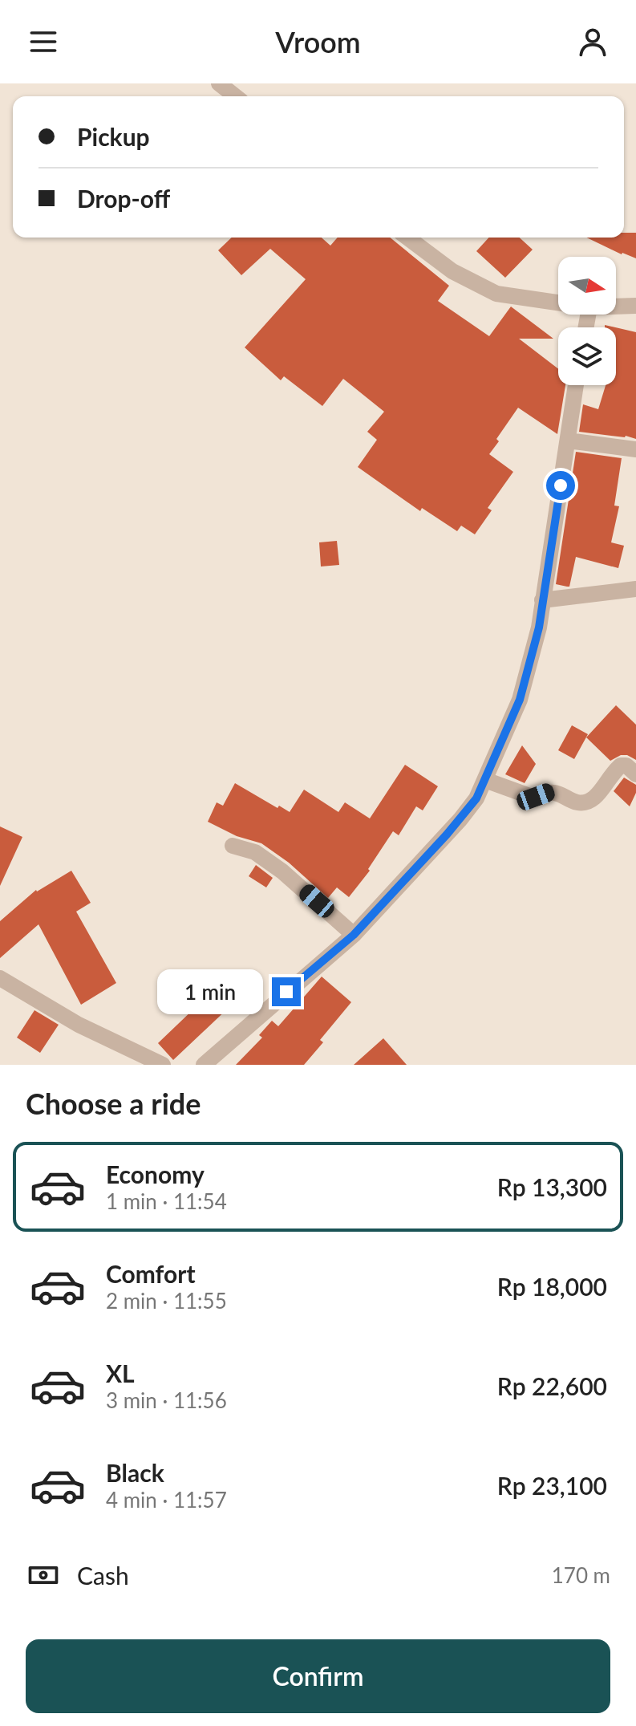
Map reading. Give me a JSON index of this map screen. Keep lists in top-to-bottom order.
{
  "north": "right",
  "page": {
    "header": "Vroom",
    "banner": ["Pickup", "Drop-off"],
    "bubble": "1 min",
    "heading": "Choose a ride",
    "list": [
      {
        "name": "Economy",
        "note": "1 min · 11:54",
        "value": "Rp 13,300"
      },
      {
        "name": "Comfort",
        "note": "2 min · 11:55",
        "value": "Rp 18,000"
      },
      {
        "name": "XL",
        "note": "3 min · 11:56",
        "value": "Rp 22,600"
      },
      {
        "name": "Black",
        "note": "4 min · 11:57",
        "value": "Rp 23,100"
      }
    ],
    "pay": ["Cash", "170 m"],
    "buttons": "Confirm"
  }
}
